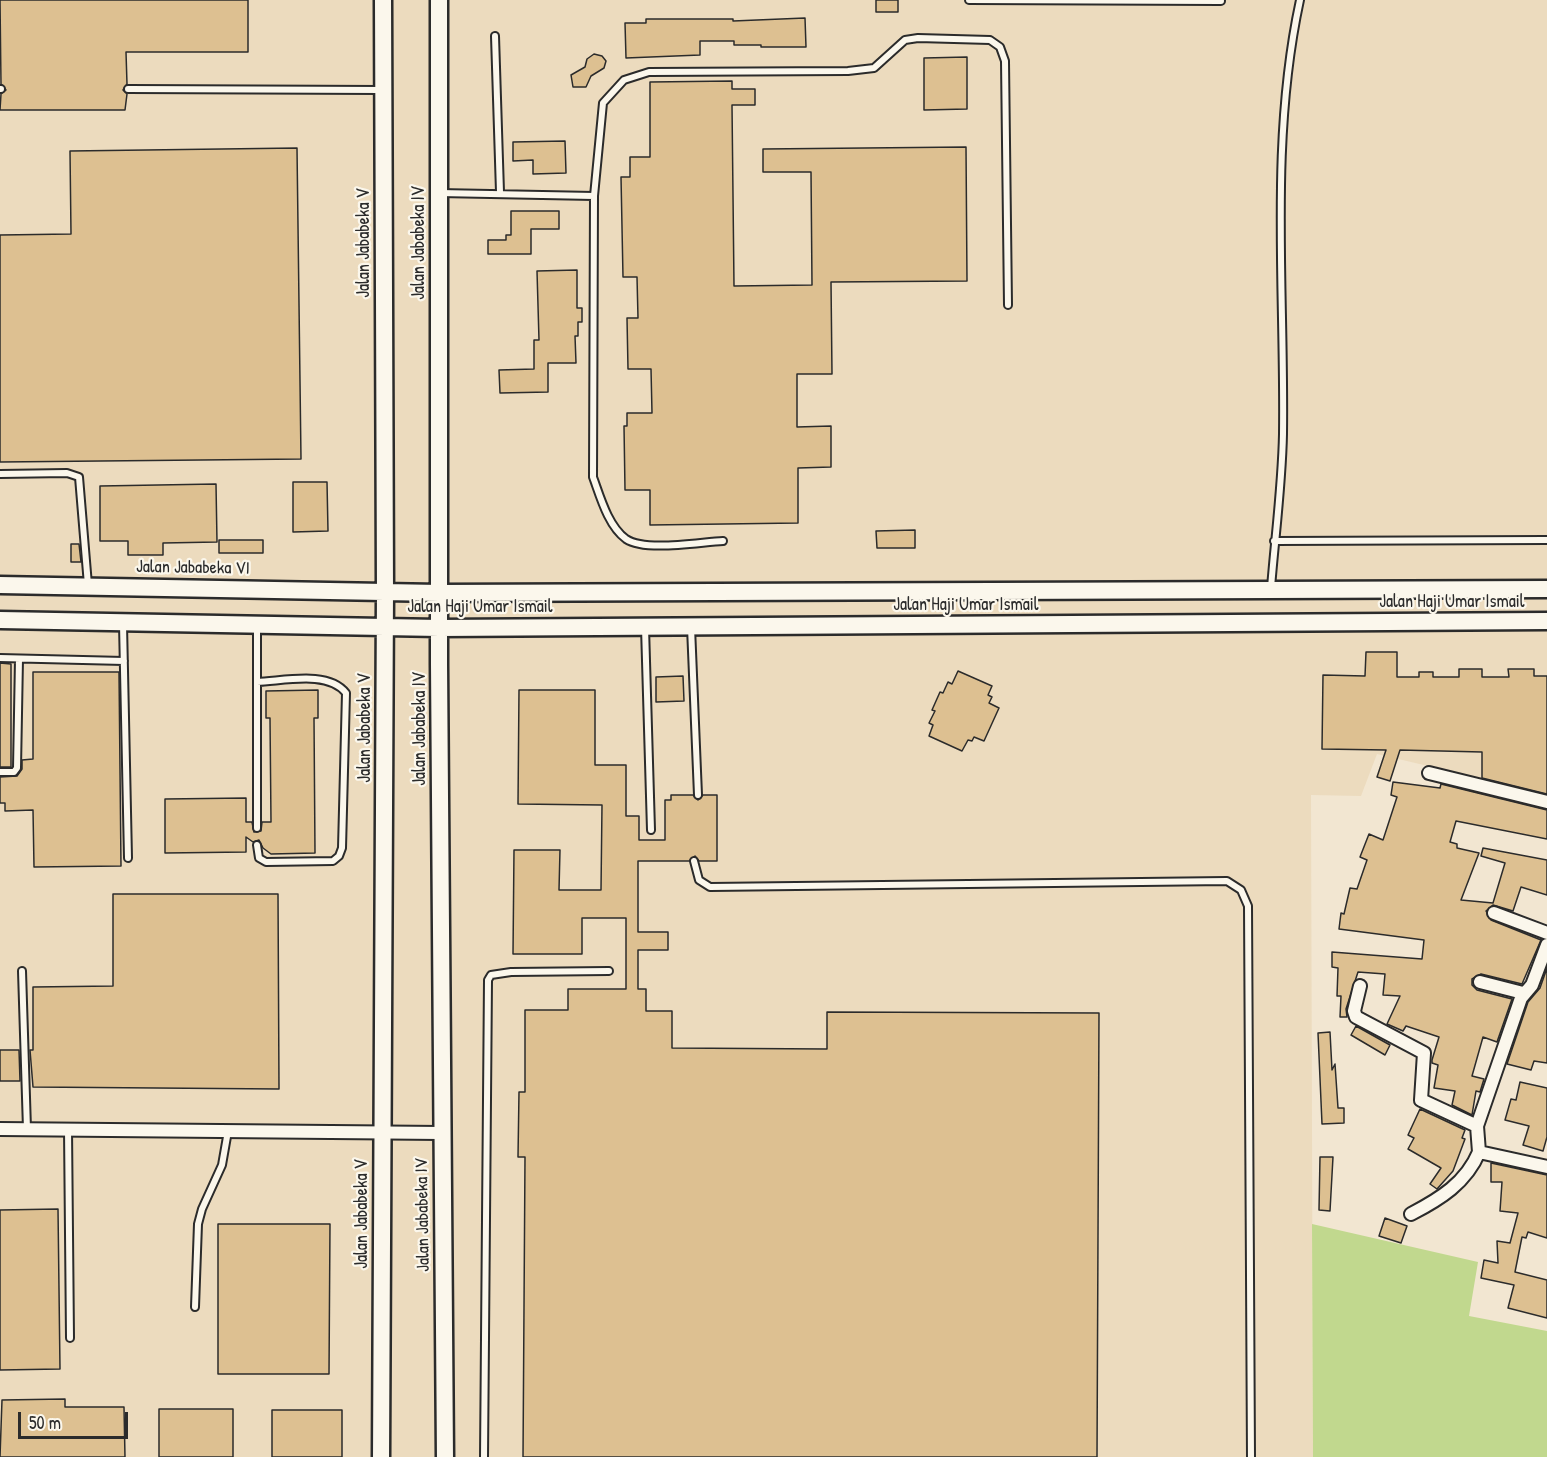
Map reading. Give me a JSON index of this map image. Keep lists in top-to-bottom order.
{
  "streets": {
    "street": [
      "Jalan Jababeka V",
      "Jalan Jababeka IV",
      "Jalan Jababeka VI",
      "Jalan Haji Umar Ismail"
    ]
  },
  "crossings": [
    ["Jalan Jababeka V", "Jalan Jababeka VI"],
    ["Jalan Jababeka V", "Jalan Haji Umar Ismail"],
    ["Jalan Jababeka IV", "Jalan Haji Umar Ismail"],
    ["Jalan Jababeka VI", "Jalan Haji Umar Ismail"]
  ],
  "scale_bar": "50 m"
}
